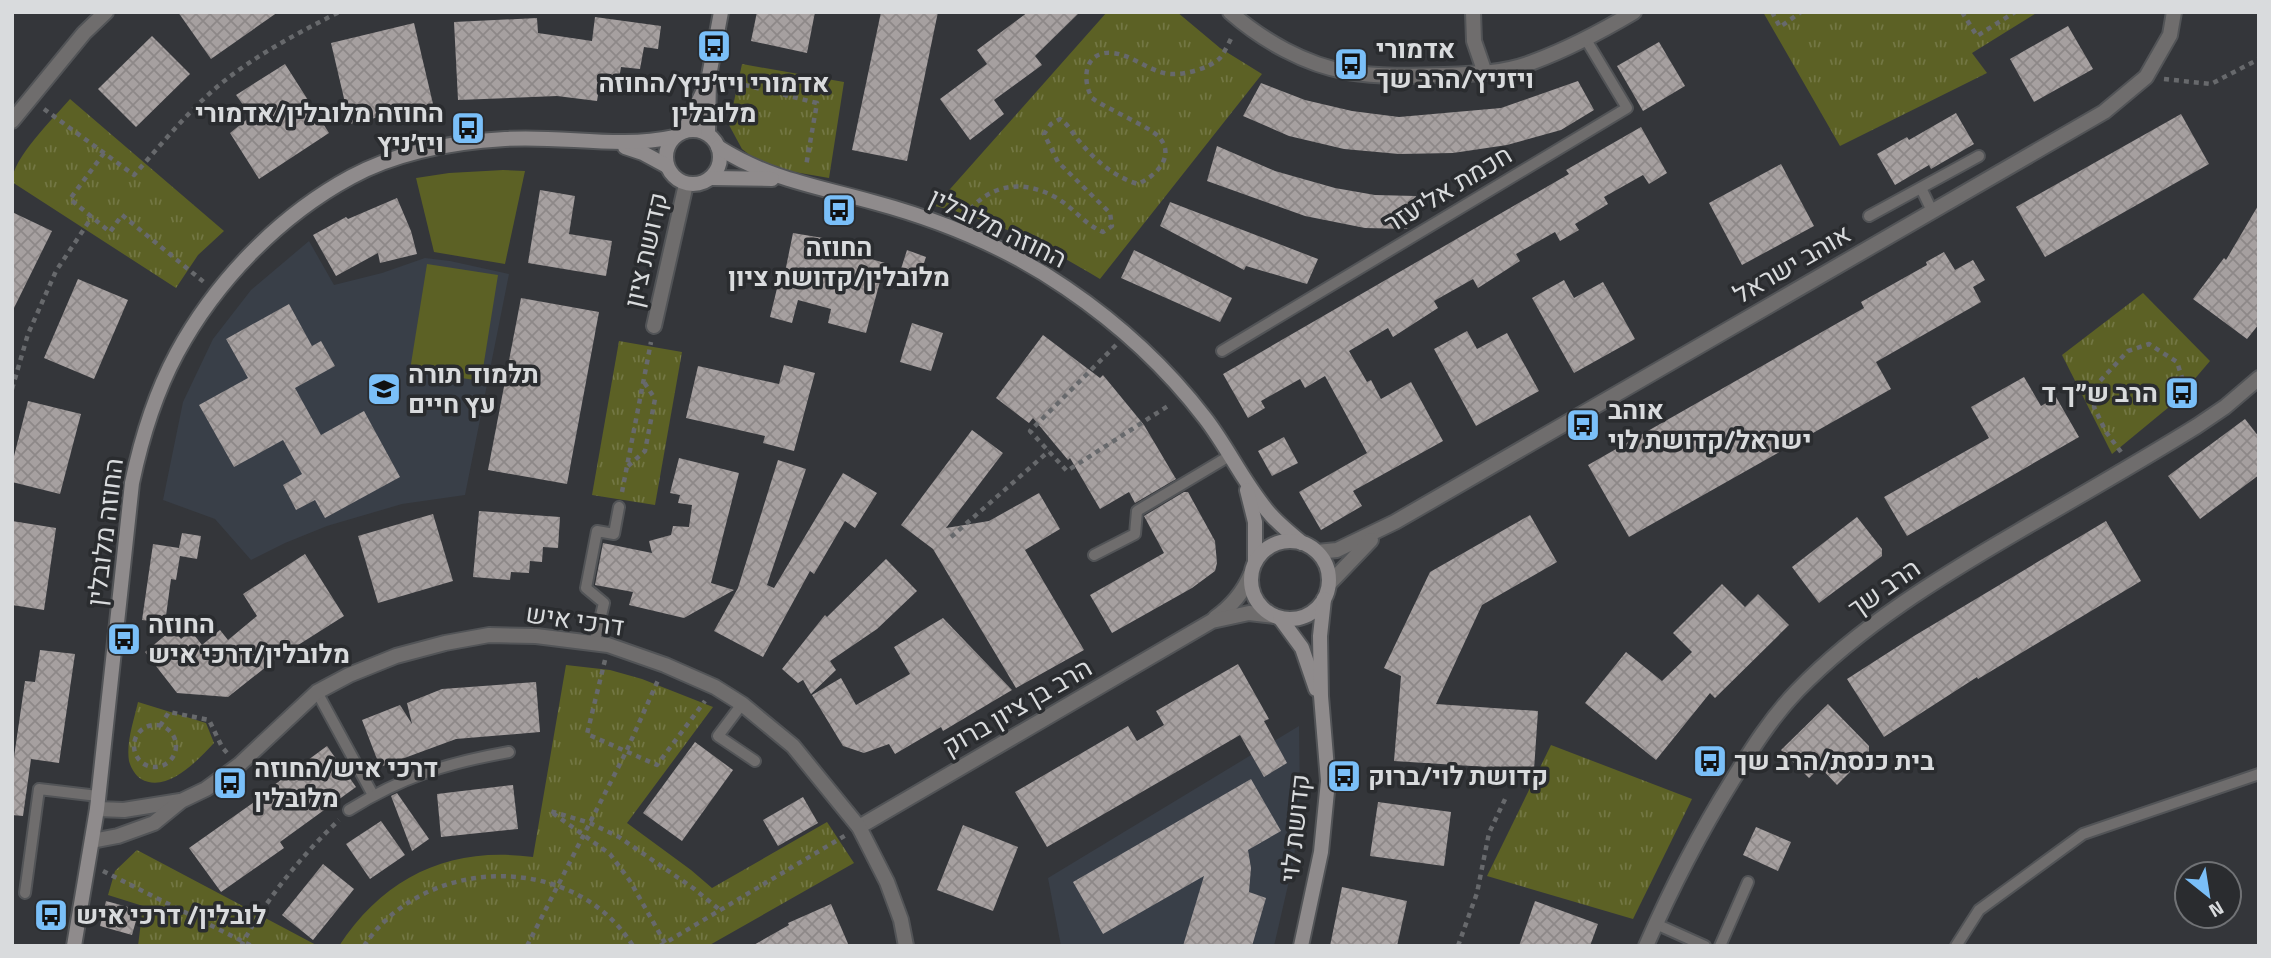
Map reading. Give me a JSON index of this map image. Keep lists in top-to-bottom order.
{
  "streets": {
    "street": [
      "החוזה מלובלין",
      "קדושת ציון",
      "אוהב ישראל",
      "הרב שך",
      "דרכי איש",
      "הרב בן ציון ברוק",
      "קדושת לוי"
    ],
    "lane": ["חכמת אליעזר"]
  },
  "crossings": [
    ["החוזה מלובלין", "קדושת ציון"],
    ["החוזה מלובלין", "אוהב ישראל"],
    ["החוזה מלובלין", "דרכי איש"],
    ["החוזה מלובלין", "הרב בן ציון ברוק"],
    ["החוזה מלובלין", "קדושת לוי"],
    ["אוהב ישראל", "הרב בן ציון ברוק"],
    ["אוהב ישראל", "קדושת לוי"],
    ["דרכי איש", "הרב בן ציון ברוק"],
    ["הרב בן ציון ברוק", "קדושת לוי"]
  ],
  "places": {
    "bus stop": [
      "אדמורי ויז׳ניץ/החוזה מלובלין",
      "אדמורי ויזניץ/הרב שך",
      "החוזה מלובלין/אדמורי ויז׳ניץ",
      "החוזה מלובלין/קדושת ציון",
      "הרב ש״ך ד",
      "אוהב ישראל/קדושת לוי",
      "החוזה מלובלין/דרכי איש",
      "בית כנסת/הרב שך",
      "קדושת לוי/ברוק",
      "דרכי איש/החוזה מלובלין",
      "לובלין/ דרכי איש"
    ],
    "school or university": ["תלמוד תורה עץ חיים"]
  },
  "north": "bottom right"
}
